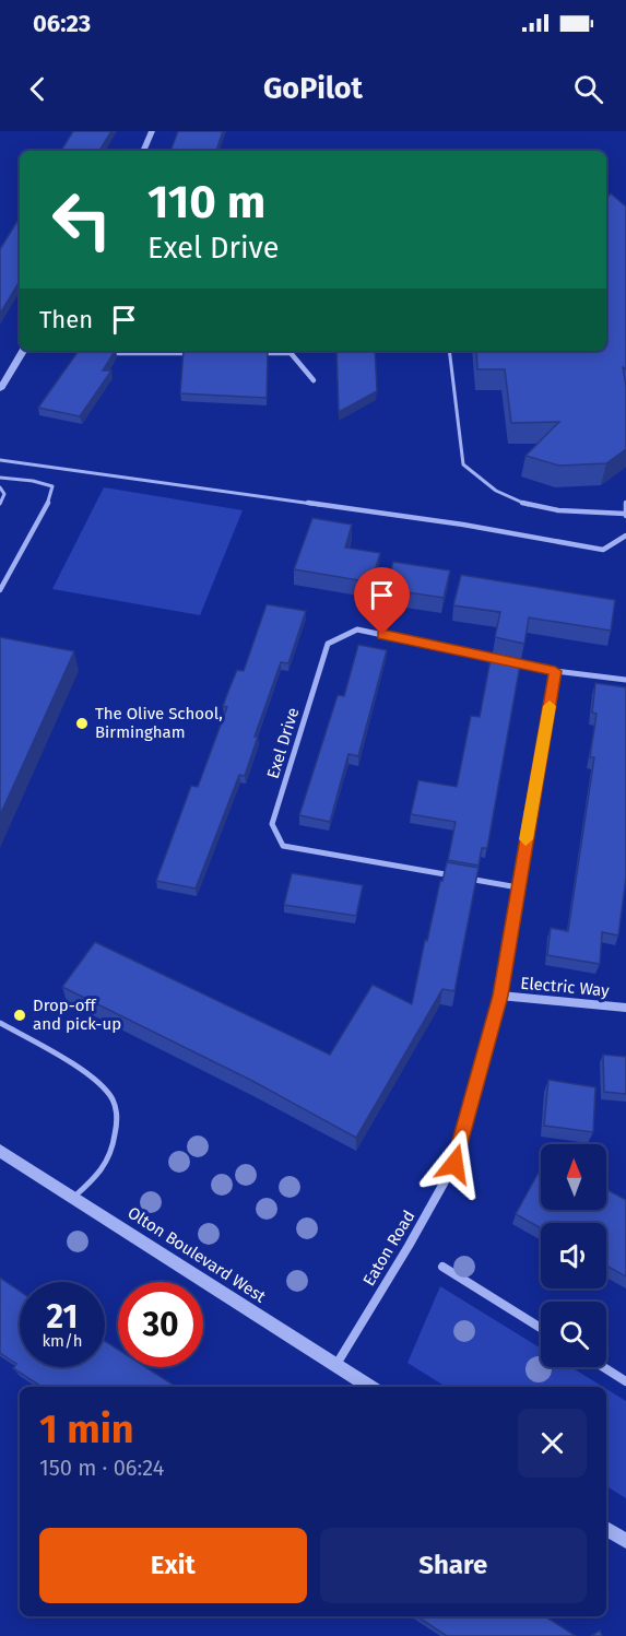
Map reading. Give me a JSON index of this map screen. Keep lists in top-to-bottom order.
{
  "streets": {
    "street": [
      "Exel Drive",
      "Electric Way",
      "Eaton Road",
      "Olton Boulevard West"
    ]
  },
  "crossings": [
    ["Exel Drive", "Eaton Road"],
    ["Electric Way", "Eaton Road"],
    ["Eaton Road", "Olton Boulevard West"]
  ],
  "places": ["The Olive School, Birmingham", "Drop-off and pick-up"],
  "north": "top",
  "page": {
    "status": "06:23",
    "header": "GoPilot",
    "turn": ["110 m", "Exel Drive"],
    "then": "Then",
    "speed": "21 km/h",
    "limit": "30",
    "heading": ["1 min", "150 m · 06:24"],
    "buttons": ["Exit", "Share"]
  }
}
